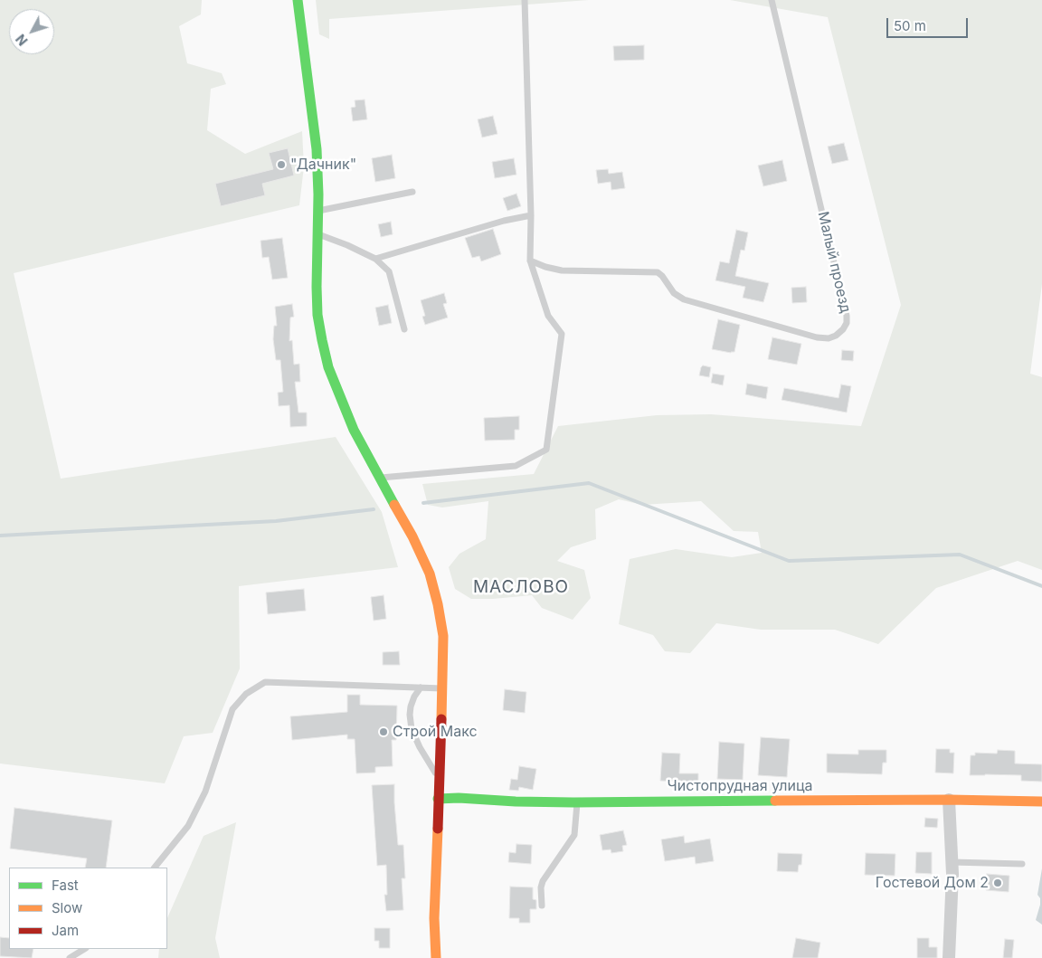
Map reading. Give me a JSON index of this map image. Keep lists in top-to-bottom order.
{
  "streets": {
    "main road": ["Чистопрудная улица"],
    "lane": ["Малый проезд"]
  },
  "districts": ["МАСЛОВО"],
  "places": ["\"Дачник\"", "Строй Макс", "Гостевой Дом 2"],
  "legend": ["Fast", "Slow", "Jam"],
  "scale_bar": "50 m",
  "north": "bottom left"
}
